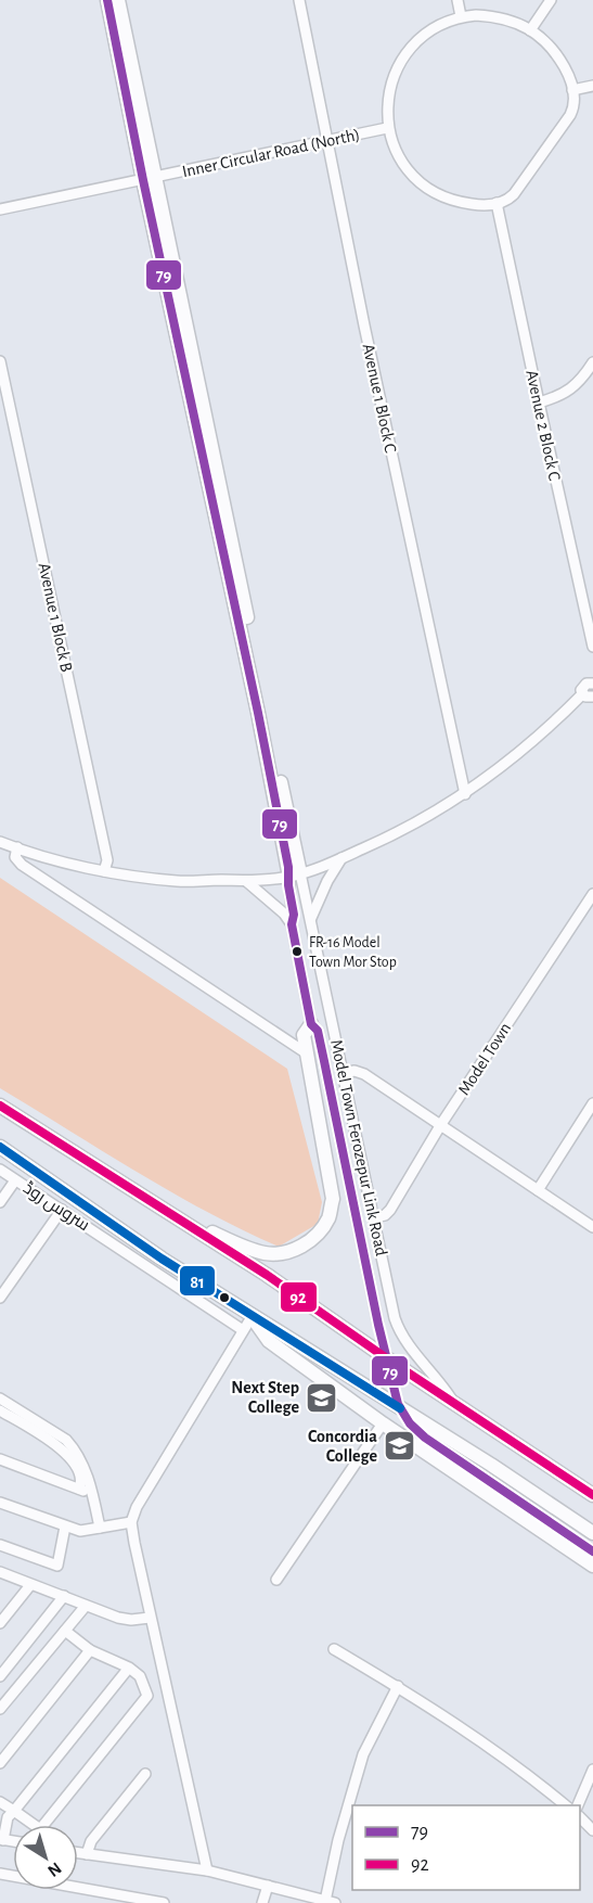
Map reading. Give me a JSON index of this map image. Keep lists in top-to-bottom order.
{
  "streets": {
    "street": [
      "Inner Circular Road (North)",
      "Avenue 1 Block C",
      "Avenue 2 Block C",
      "Avenue 1 Block B",
      "Model Town",
      "Model Town Ferozepur Link Road",
      "سروس روڈ"
    ]
  },
  "crossings": [
    ["Inner Circular Road (North)", "Avenue 1 Block C"],
    ["Inner Circular Road (North)", "Avenue 2 Block C"],
    ["Model Town", "Model Town Ferozepur Link Road"]
  ],
  "places": {
    "other": ["FR-16 Model Town Mor Stop"],
    "school or university": ["Next Step College", "Concordia College"]
  },
  "lines": ["transit line 79", "transit line 92", "transit line 81"],
  "legend": ["79", "92"],
  "north": "bottom right"
}
